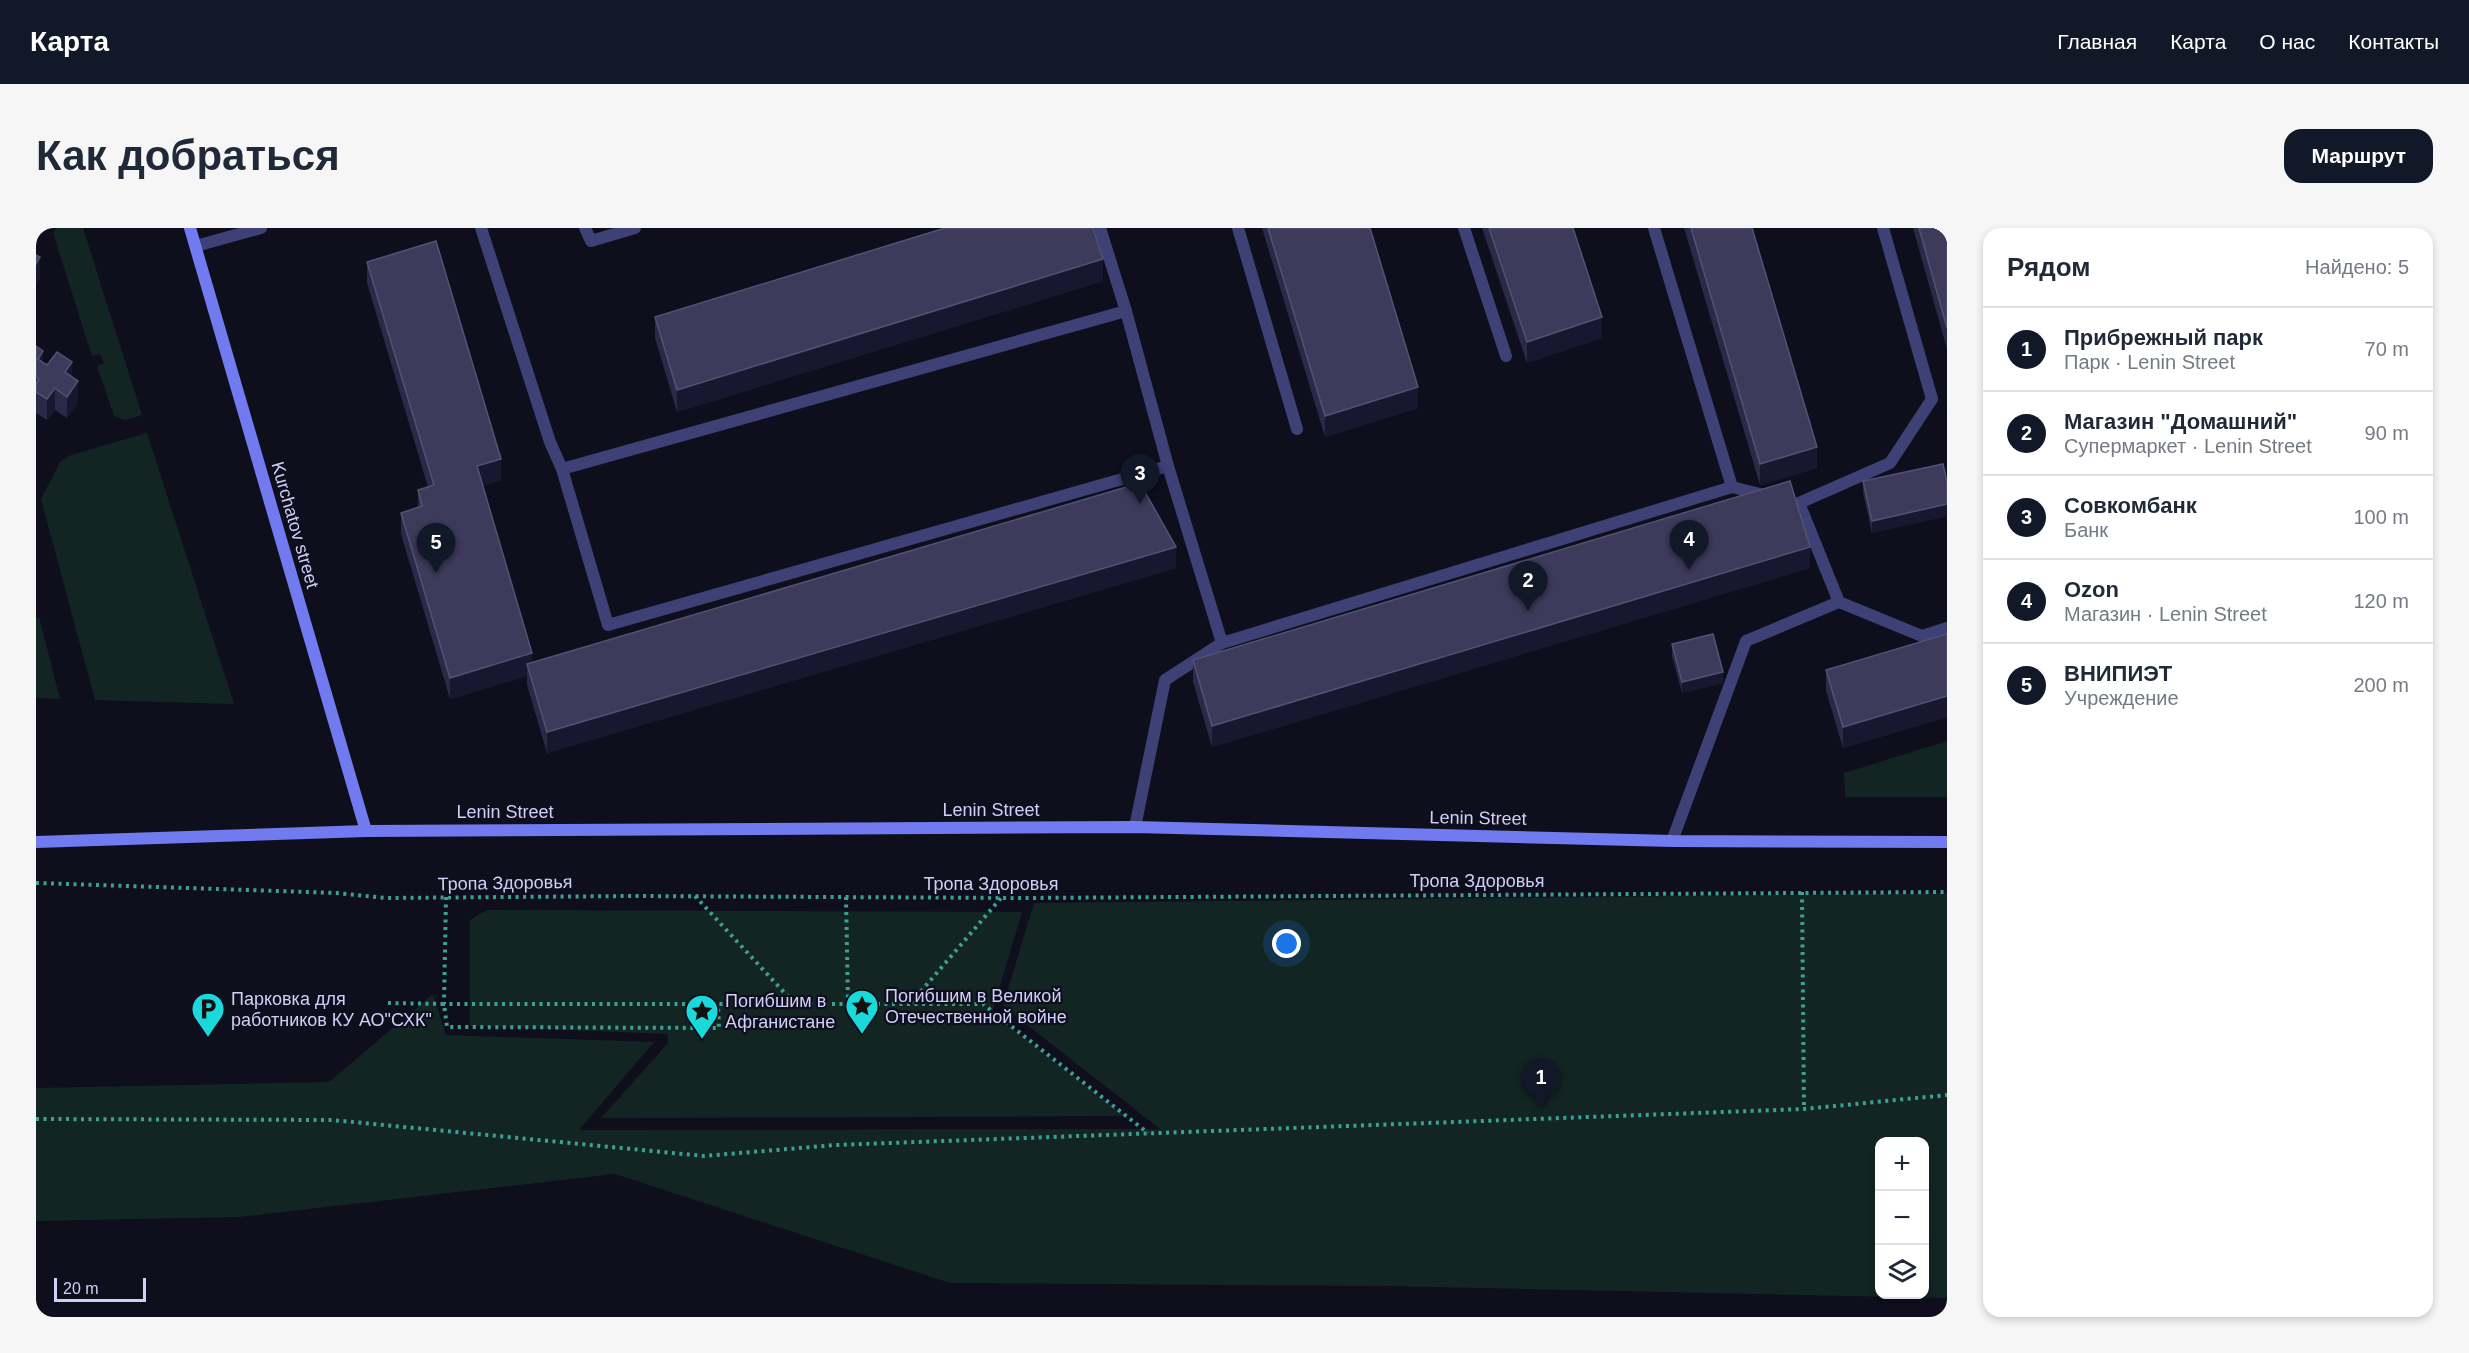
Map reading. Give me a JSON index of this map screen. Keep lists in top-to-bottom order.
{
  "streets": {
    "street": ["Kurchatov street", "Lenin Street"],
    "path": ["Тропа Здоровья"]
  },
  "crossings": [
    ["Kurchatov street", "Lenin Street"]
  ],
  "places": {
    "place": ["Погибшим в Великой Отечественной войне", "Погибшим в Афганистане"],
    "parking": ["Парковка для работников КУ АО\"СХК\""]
  },
  "scale_bar": "20 m",
  "page": {
    "header": "Карта",
    "nav": [
      "Главная",
      "Карта",
      "О нас",
      "Контакты"
    ],
    "buttons": "Маршрут",
    "title": "Как добраться",
    "heading": ["Рядом", "Найдено: 5"],
    "list": [
      {
        "mark": "1",
        "name": "Прибрежный парк",
        "note": "Парк · Lenin Street",
        "value": "70 m"
      },
      {
        "mark": "2",
        "name": "Магазин \"Домашний\"",
        "note": "Супермаркет · Lenin Street",
        "value": "90 m"
      },
      {
        "mark": "3",
        "name": "Совкомбанк",
        "note": "Банк",
        "value": "100 m"
      },
      {
        "mark": "4",
        "name": "Ozon",
        "note": "Магазин · Lenin Street",
        "value": "120 m"
      },
      {
        "mark": "5",
        "name": "ВНИПИЭТ",
        "note": "Учреждение",
        "value": "200 m"
      }
    ],
    "pins": [
      "3",
      "4",
      "5",
      "2",
      "1"
    ],
    "map_buttons": ["+", "−"],
    "scale": "20 m"
  }
}
